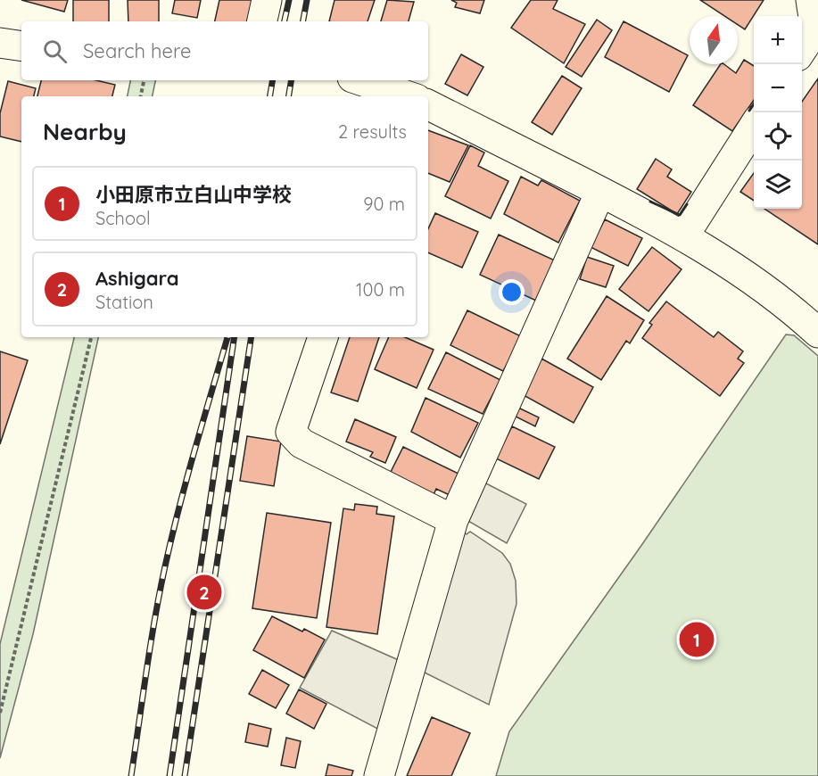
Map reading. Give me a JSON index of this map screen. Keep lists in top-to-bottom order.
{
  "north": "top",
  "page": {
    "map_buttons": ["+", "−"],
    "search": "Search here",
    "heading": ["Nearby", "2 results"],
    "list": [
      {
        "mark": "1",
        "name": "小田原市立白山中学校",
        "note": "School",
        "value": "90 m"
      },
      {
        "mark": "2",
        "name": "Ashigara",
        "note": "Station",
        "value": "100 m"
      }
    ],
    "pins": ["2", "1"]
  }
}
